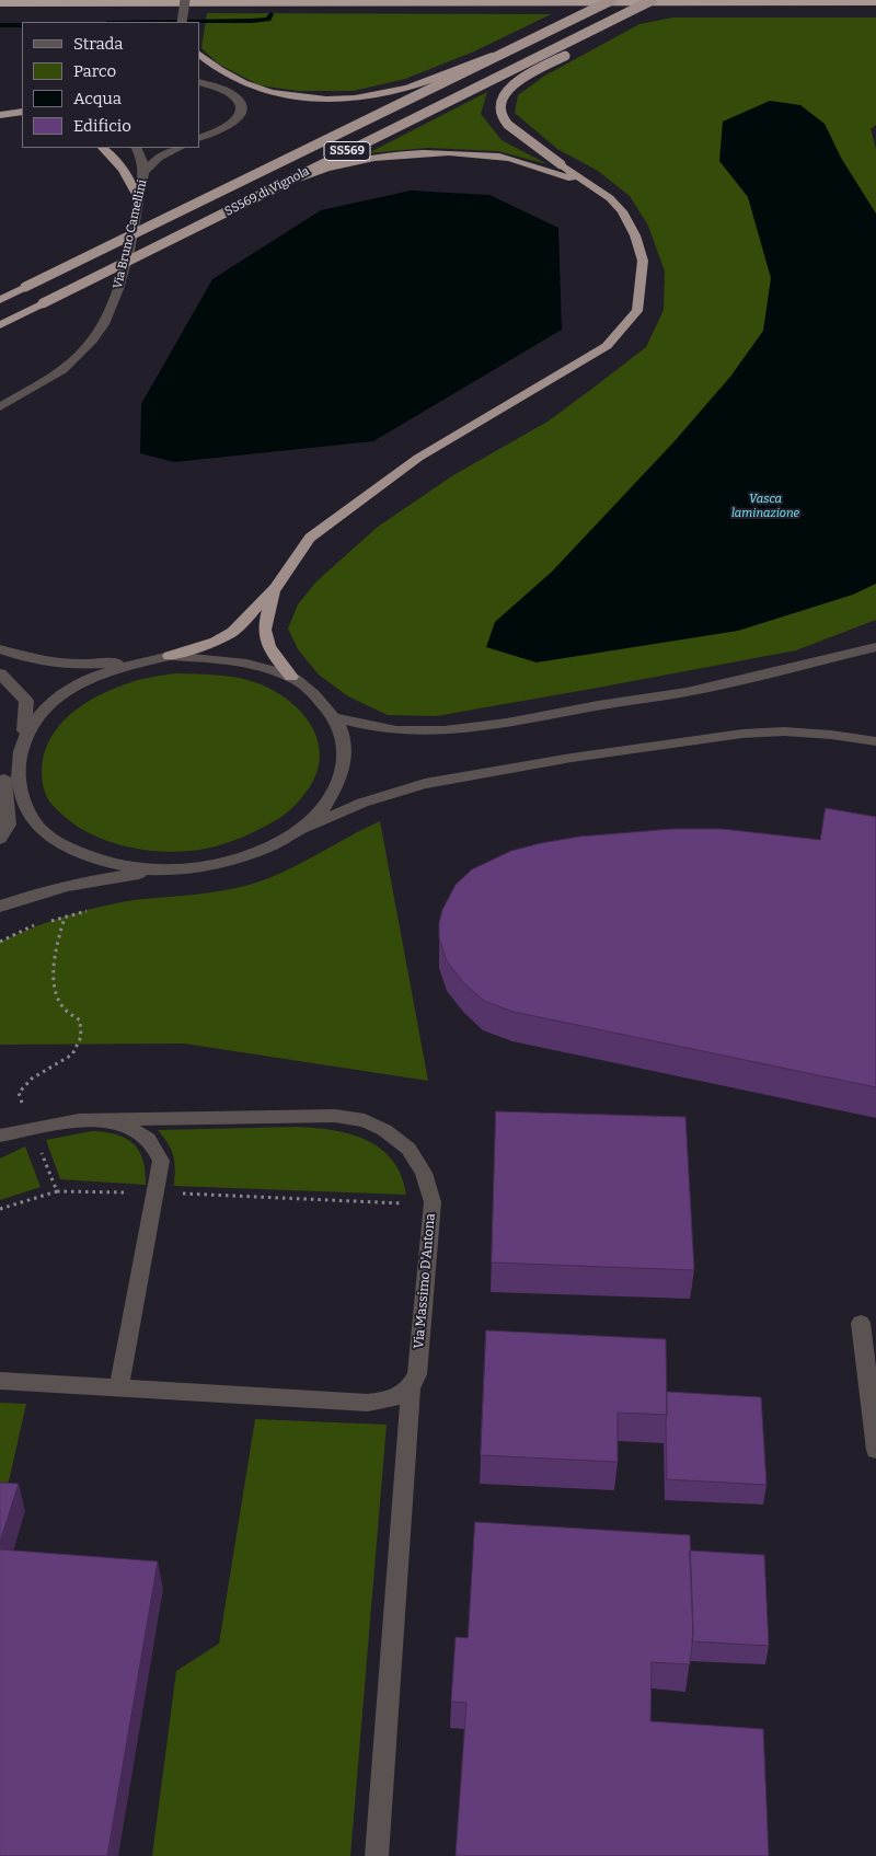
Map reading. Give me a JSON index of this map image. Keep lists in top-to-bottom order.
{
  "streets": {
    "highway": ["SS569", "SS569 di Vignola"],
    "street": ["Via Bruno Camellini", "Via Massimo D'Antona"]
  },
  "water": ["Vasca laminazione"],
  "legend": [
    "Strada",
    "Parco",
    "Acqua",
    "Edificio"
  ]
}
